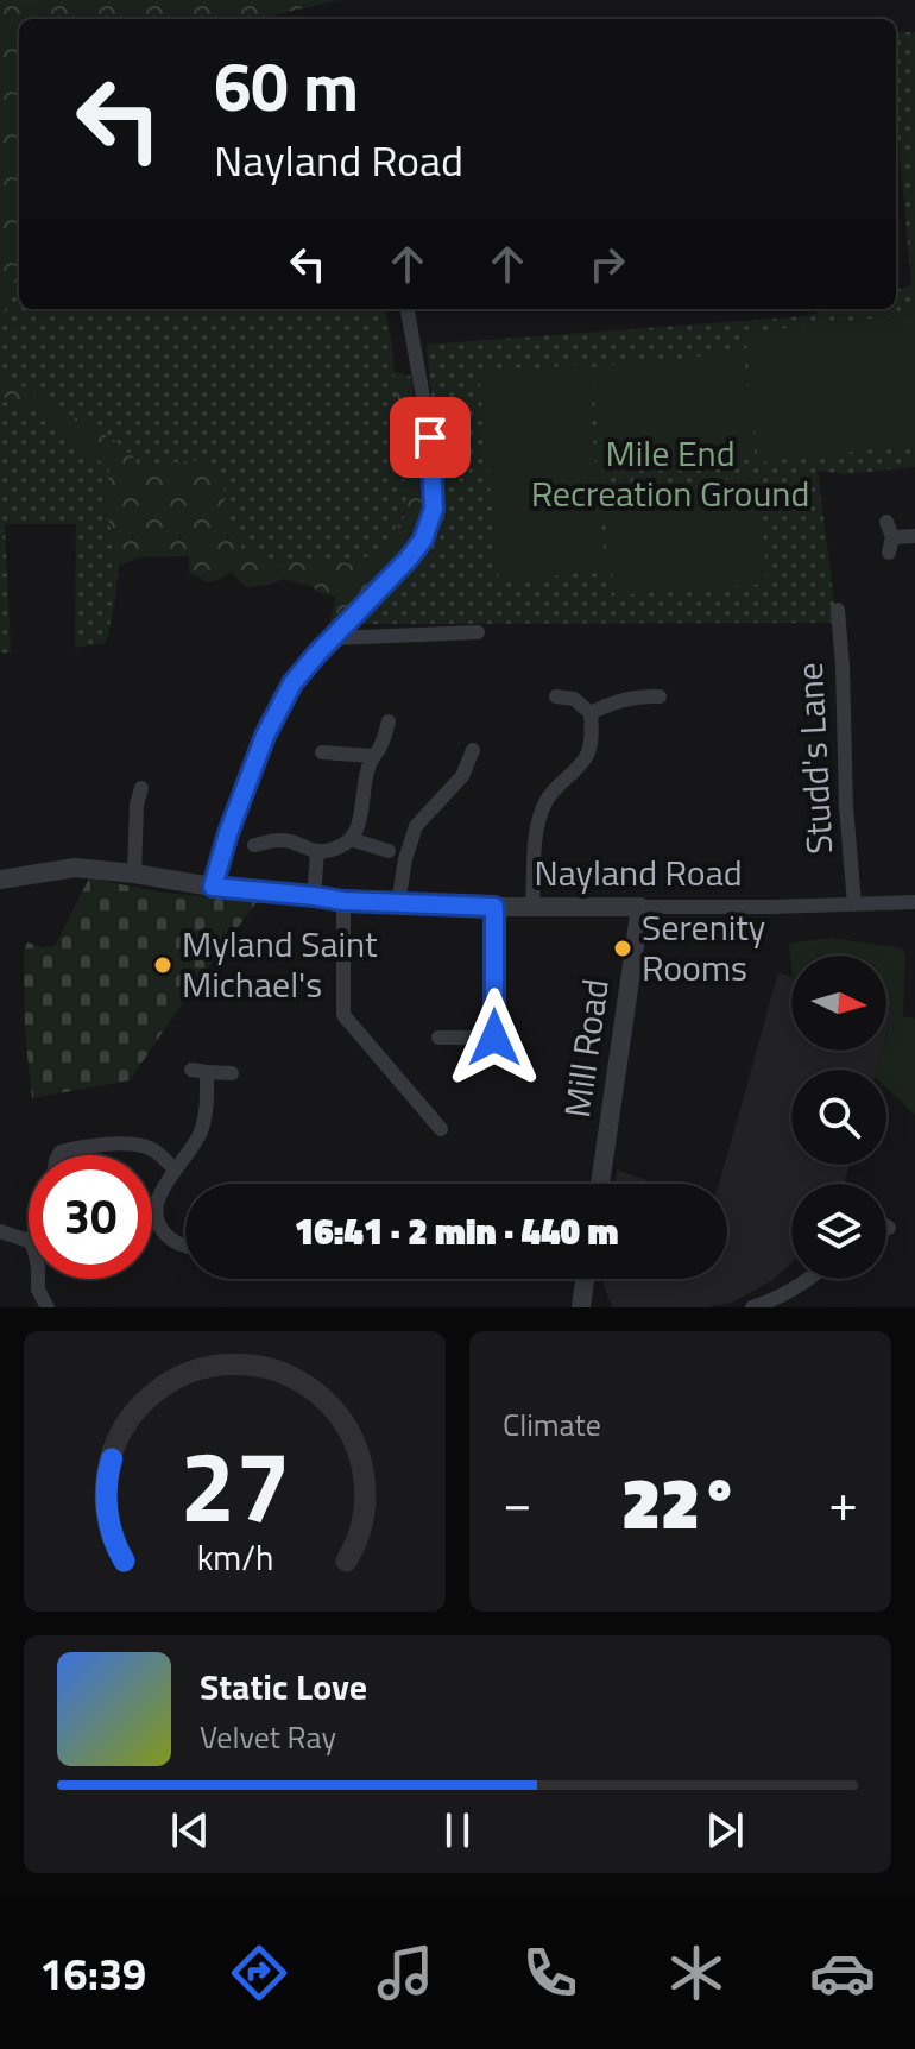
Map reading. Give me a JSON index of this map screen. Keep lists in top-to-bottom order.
{
  "streets": {
    "street": ["Studd's Lane", "Nayland Road", "Mill Road"]
  },
  "crossings": [
    ["Studd's Lane", "Nayland Road"],
    ["Nayland Road", "Mill Road"]
  ],
  "parks": ["Mile End Recreation Ground"],
  "places": ["Serenity Rooms", "Myland Saint Michael's"],
  "north": "right",
  "page": {
    "turn": ["60 m", "Nayland Road"],
    "limit": "30",
    "trip": "16:41 · 2 min · 440 m",
    "tile": "Climate",
    "heat": ["−", "22°", "+"],
    "song": ["Static Love", "Velvet Ray"],
    "tabs": "16:39",
    "gauge": ["27", "km/h"]
  }
}
